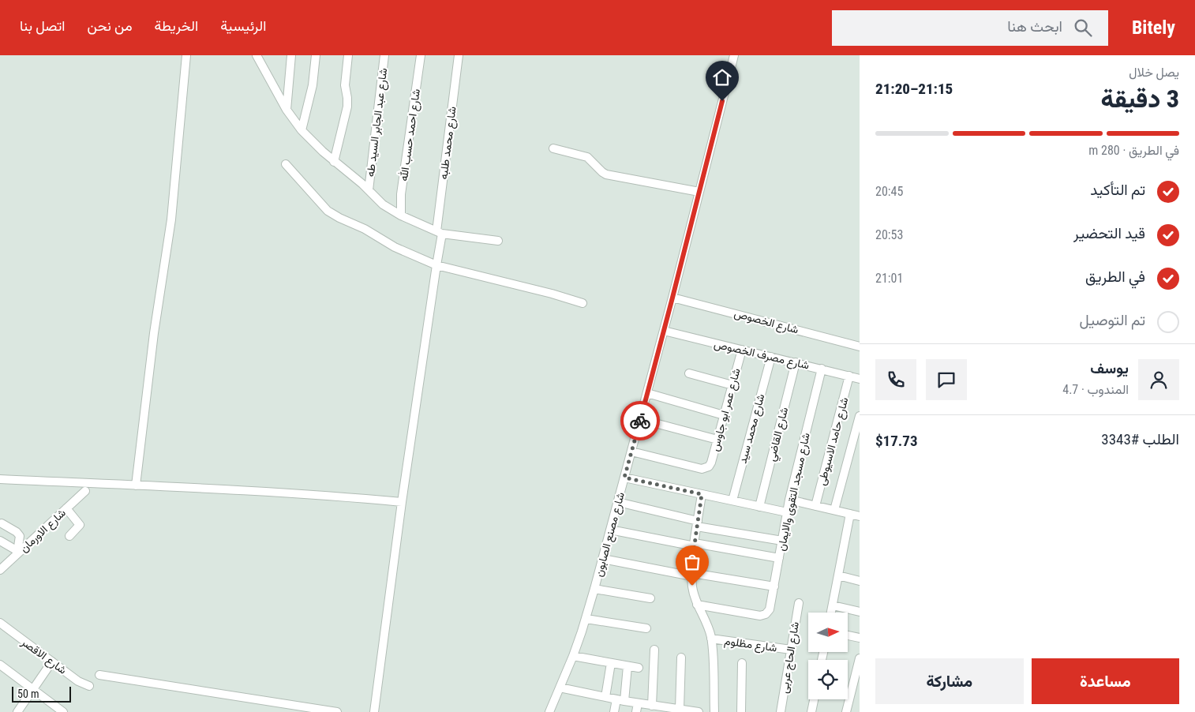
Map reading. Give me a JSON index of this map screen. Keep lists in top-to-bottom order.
{
  "streets": {
    "street": [
      "شارع عبد الجابر السيد طه",
      "شارع احمد حسب الله",
      "شارع محمد طلبه",
      "شارع الخصوص",
      "شارع مصرف الخصوص",
      "شارع عمر ابو جاوس",
      "شارع محمد سيد",
      "شارع القاضي",
      "شارع حامد الاسيوطى",
      "شارع مسجد التقوى والايمان",
      "شارع الاورمان",
      "شارع مصنع الصابون",
      "شارع مظلوم",
      "شارع الاقصر",
      "شارع الحاج عربى"
    ]
  },
  "crossings": [
    ["شارع الخصوص", "شارع مصنع الصابون"],
    ["شارع مصرف الخصوص", "شارع عمر ابو جاوس"],
    ["شارع مصرف الخصوص", "شارع محمد سيد"],
    ["شارع مصرف الخصوص", "شارع القاضي"],
    ["شارع مصرف الخصوص", "شارع حامد الاسيوطى"],
    ["شارع مصرف الخصوص", "شارع مسجد التقوى والايمان"],
    ["شارع مصرف الخصوص", "شارع مصنع الصابون"],
    ["شارع عمر ابو جاوس", "شارع مصنع الصابون"],
    ["شارع مظلوم", "شارع الحاج عربى"]
  ],
  "scale_bar": "50 m",
  "north": "right",
  "page": {
    "header": "Bitely",
    "search": "ابحث هنا",
    "nav": [
      "الرئيسية",
      "الخريطة",
      "من نحن",
      "اتصل بنا"
    ],
    "heading": ["3 دقيقة", "يصل خلال", "21:15–21:20"],
    "panel": [
      "يوسف",
      "المندوب · 4.7",
      "الطلب #3343",
      "$17.73"
    ],
    "bar": "في الطريق · 280 m",
    "list": [
      ["تم التأكيد", "20:45"],
      ["قيد التحضير", "20:53"],
      ["في الطريق", "21:01"],
      "تم التوصيل"
    ],
    "buttons": ["مساعدة", "مشاركة"],
    "scale": "50 m"
  }
}
